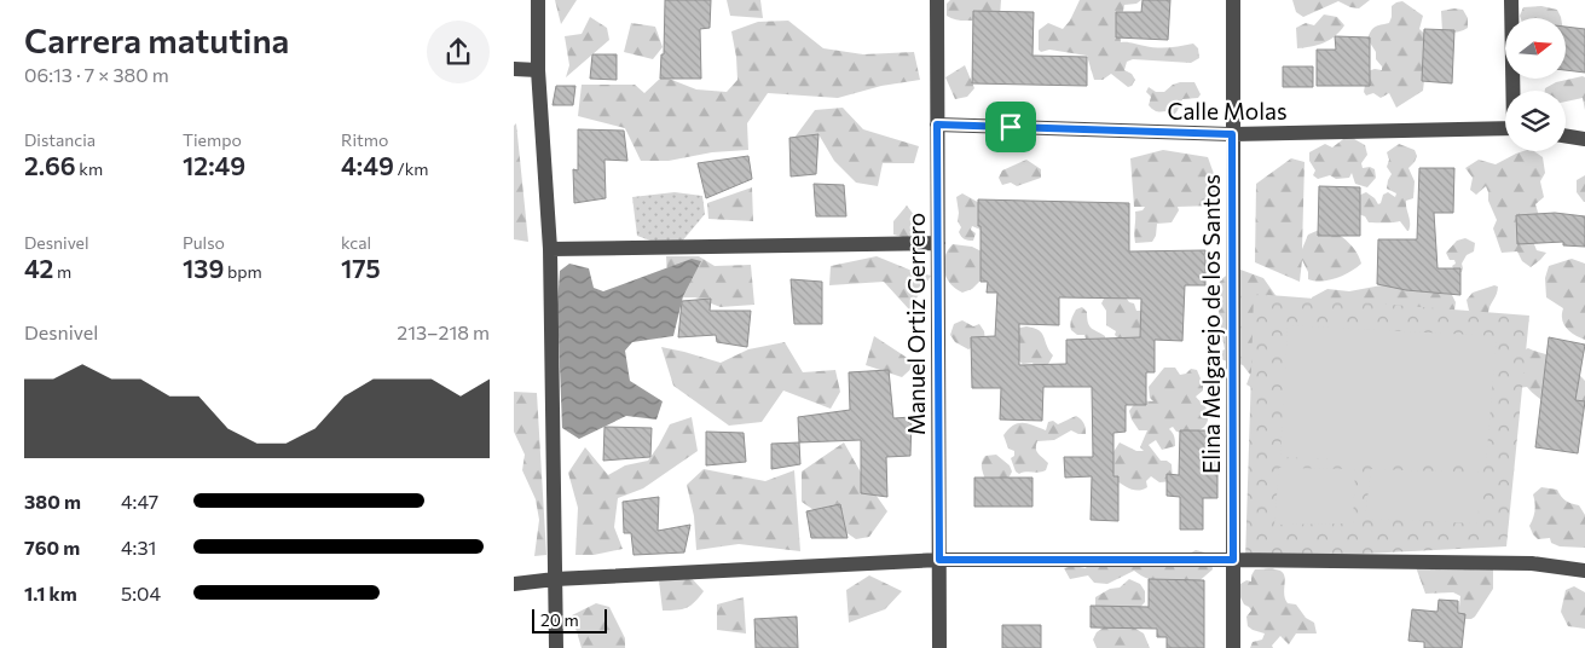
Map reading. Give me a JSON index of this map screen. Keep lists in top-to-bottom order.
{
  "streets": {
    "street": ["Calle Molas", "Manuel Ortiz Gerrero", "Elina Melgarejo de los Santos"]
  },
  "crossings": [
    ["Calle Molas", "Manuel Ortiz Gerrero"],
    ["Calle Molas", "Elina Melgarejo de los Santos"]
  ],
  "scale_bar": "20 m",
  "north": "right",
  "page": {
    "heading": ["Carrera matutina", "06:13 · 7 × 380 m"],
    "stats": [
      ["Distancia", "2.66 km"],
      ["Tiempo", "12:49"],
      ["Ritmo", "4:49 /km"],
      ["Desnivel", "42 m"],
      ["Pulso", "139 bpm"],
      ["kcal", "175"]
    ],
    "chart": ["Desnivel", "213–218 m"],
    "list": [
      {
        "name": "380 m",
        "note": "4:47"
      },
      {
        "name": "760 m",
        "note": "4:31"
      },
      {
        "name": "1.1 km",
        "note": "5:04"
      }
    ],
    "scale": "20 m"
  }
}
